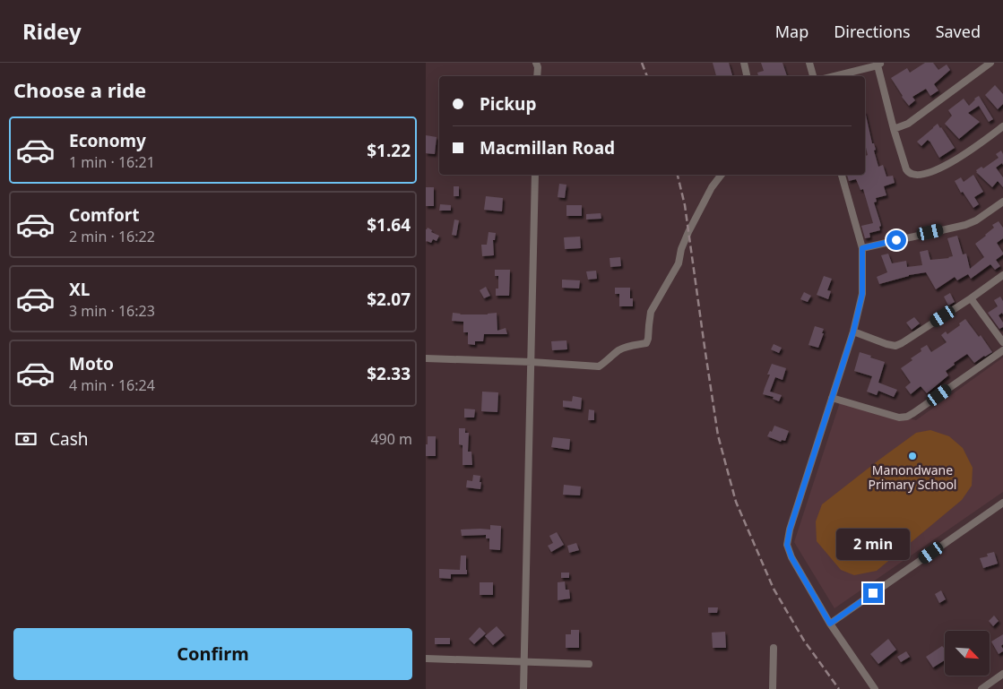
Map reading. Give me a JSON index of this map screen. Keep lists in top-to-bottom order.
{
  "places": ["Manondwane Primary School"],
  "north": "bottom right",
  "page": {
    "header": "Ridey",
    "nav": ["Map", "Directions", "Saved"],
    "heading": "Choose a ride",
    "banner": ["Pickup", "Macmillan Road"],
    "list": [
      {
        "name": "Economy",
        "note": "1 min · 16:21",
        "value": "$1.22"
      },
      {
        "name": "Comfort",
        "note": "2 min · 16:22",
        "value": "$1.64"
      },
      {
        "name": "XL",
        "note": "3 min · 16:23",
        "value": "$2.07"
      },
      {
        "name": "Moto",
        "note": "4 min · 16:24",
        "value": "$2.33"
      }
    ],
    "pay": ["Cash", "490 m"],
    "bubble": "2 min",
    "buttons": "Confirm"
  }
}
